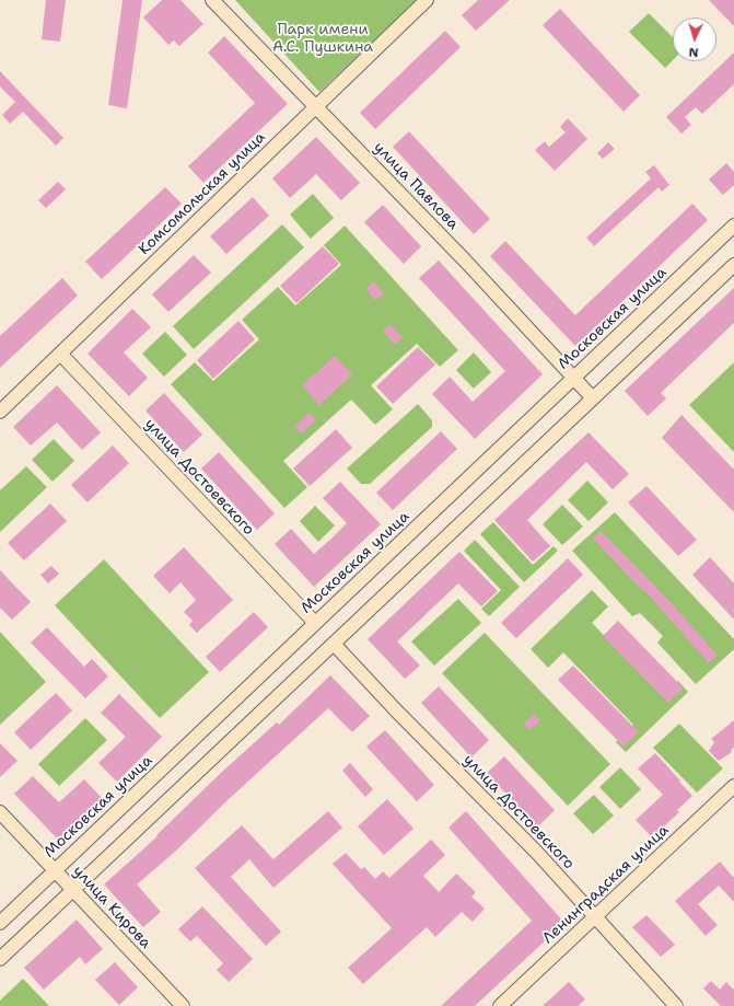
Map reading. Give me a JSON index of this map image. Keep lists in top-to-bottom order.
{
  "streets": {
    "street": [
      "улица Павлова",
      "Комсомольская улица",
      "Московская улица",
      "улица Достоевского",
      "Ленинградская улица",
      "улица Кирова"
    ]
  },
  "crossings": [
    ["улица Павлова", "Комсомольская улица"],
    ["улица Павлова", "Московская улица"],
    ["Комсомольская улица", "улица Достоевского"],
    ["Московская улица", "улица Достоевского"],
    ["Московская улица", "улица Кирова"],
    ["улица Достоевского", "Ленинградская улица"]
  ],
  "parks": ["Парк имени А.С. Пушкина"],
  "north": "bottom"
}
